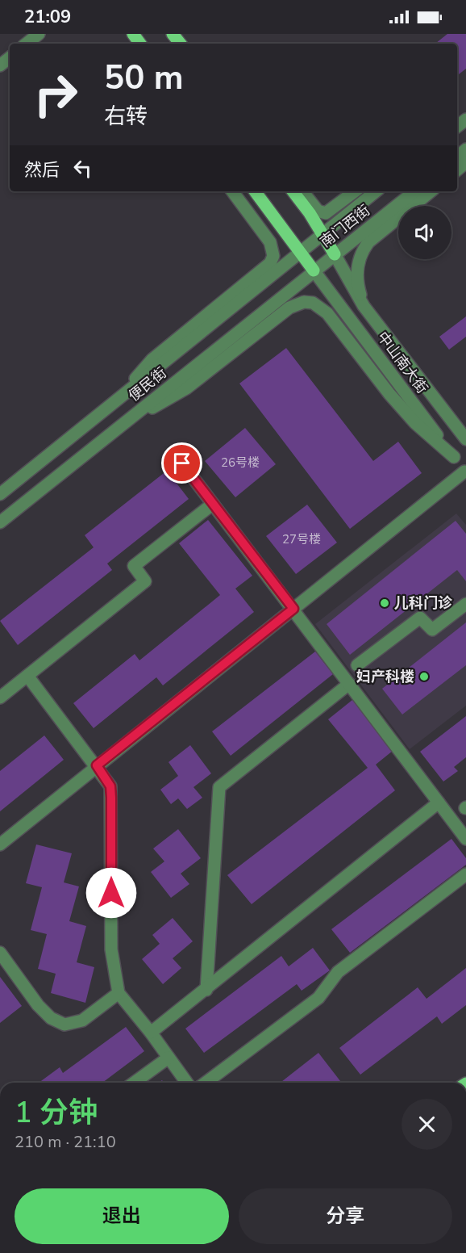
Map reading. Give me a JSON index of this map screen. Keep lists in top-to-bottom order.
{
  "streets": {
    "street": ["南门西街", "中山南大街", "便民街"]
  },
  "crossings": [
    ["南门西街", "中山南大街"],
    ["南门西街", "便民街"],
    ["中山南大街", "便民街"]
  ],
  "places": ["儿科门诊", "妇产科楼"],
  "house_numbers": ["26号楼", "27号楼"],
  "page": {
    "status": "21:09",
    "turn": ["50 m", "右转"],
    "then": "然后",
    "heading": ["1 分钟", "210 m · 21:10"],
    "buttons": ["退出", "分享"]
  }
}
